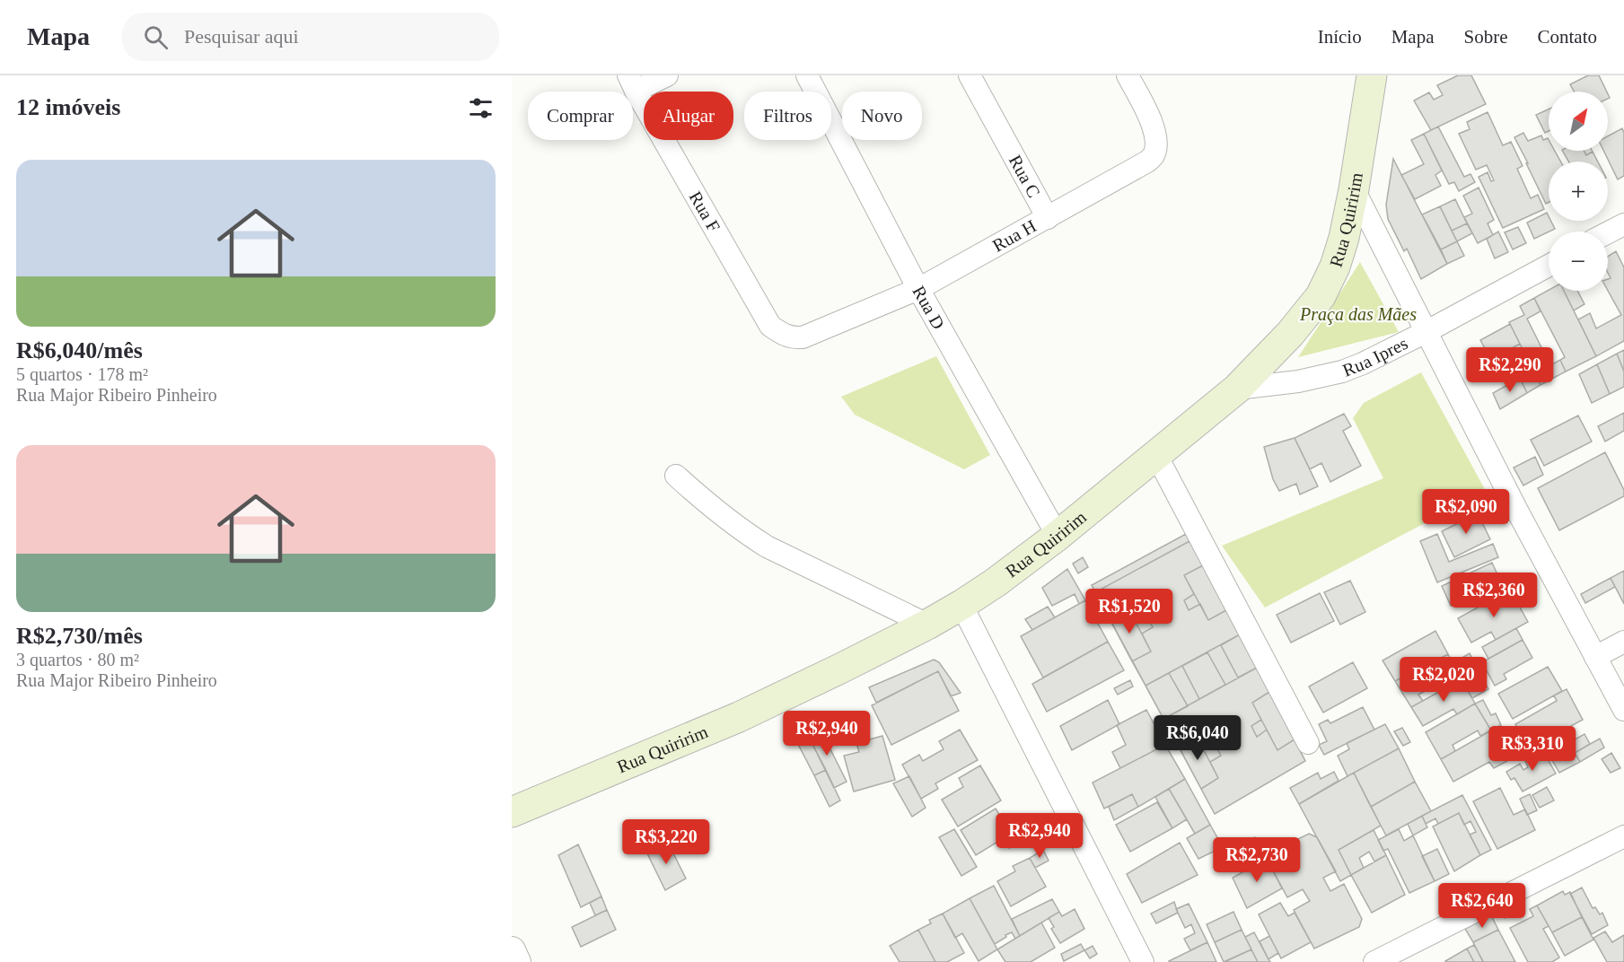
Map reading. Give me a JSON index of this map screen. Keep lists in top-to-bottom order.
{
  "streets": {
    "main road": ["Rua Quiririm"],
    "street": [
      "Rua C",
      "Rua F",
      "Rua H",
      "Rua D",
      "Rua Ipres"
    ]
  },
  "crossings": [
    ["Rua C", "Rua H"],
    ["Rua F", "Rua H"],
    ["Rua Quiririm", "Rua D"],
    ["Rua Quiririm", "Rua Ipres"],
    ["Rua H", "Rua D"]
  ],
  "parks": ["Praça das Mães"],
  "north": "top right",
  "page": {
    "header": "Mapa",
    "search": "Pesquisar aqui",
    "nav": [
      "Início",
      "Mapa",
      "Sobre",
      "Contato"
    ],
    "heading": "12 imóveis",
    "map_buttons": ["+", "−"],
    "chip": [
      "Comprar",
      "Alugar",
      "Filtros",
      "Novo"
    ],
    "list": [
      {
        "name": "R$6,040/mês",
        "note": "5 quartos · 178 m² · Rua Major Ribeiro Pinheiro"
      },
      {
        "name": "R$2,730/mês",
        "note": "3 quartos · 80 m² · Rua Major Ribeiro Pinheiro"
      }
    ],
    "price": [
      "R$2,290",
      "R$2,090",
      "R$2,360",
      "R$1,520",
      "R$2,020",
      "R$2,940",
      "R$6,040",
      "R$3,310",
      "R$2,940",
      "R$3,220",
      "R$2,730",
      "R$2,640"
    ]
  }
}
